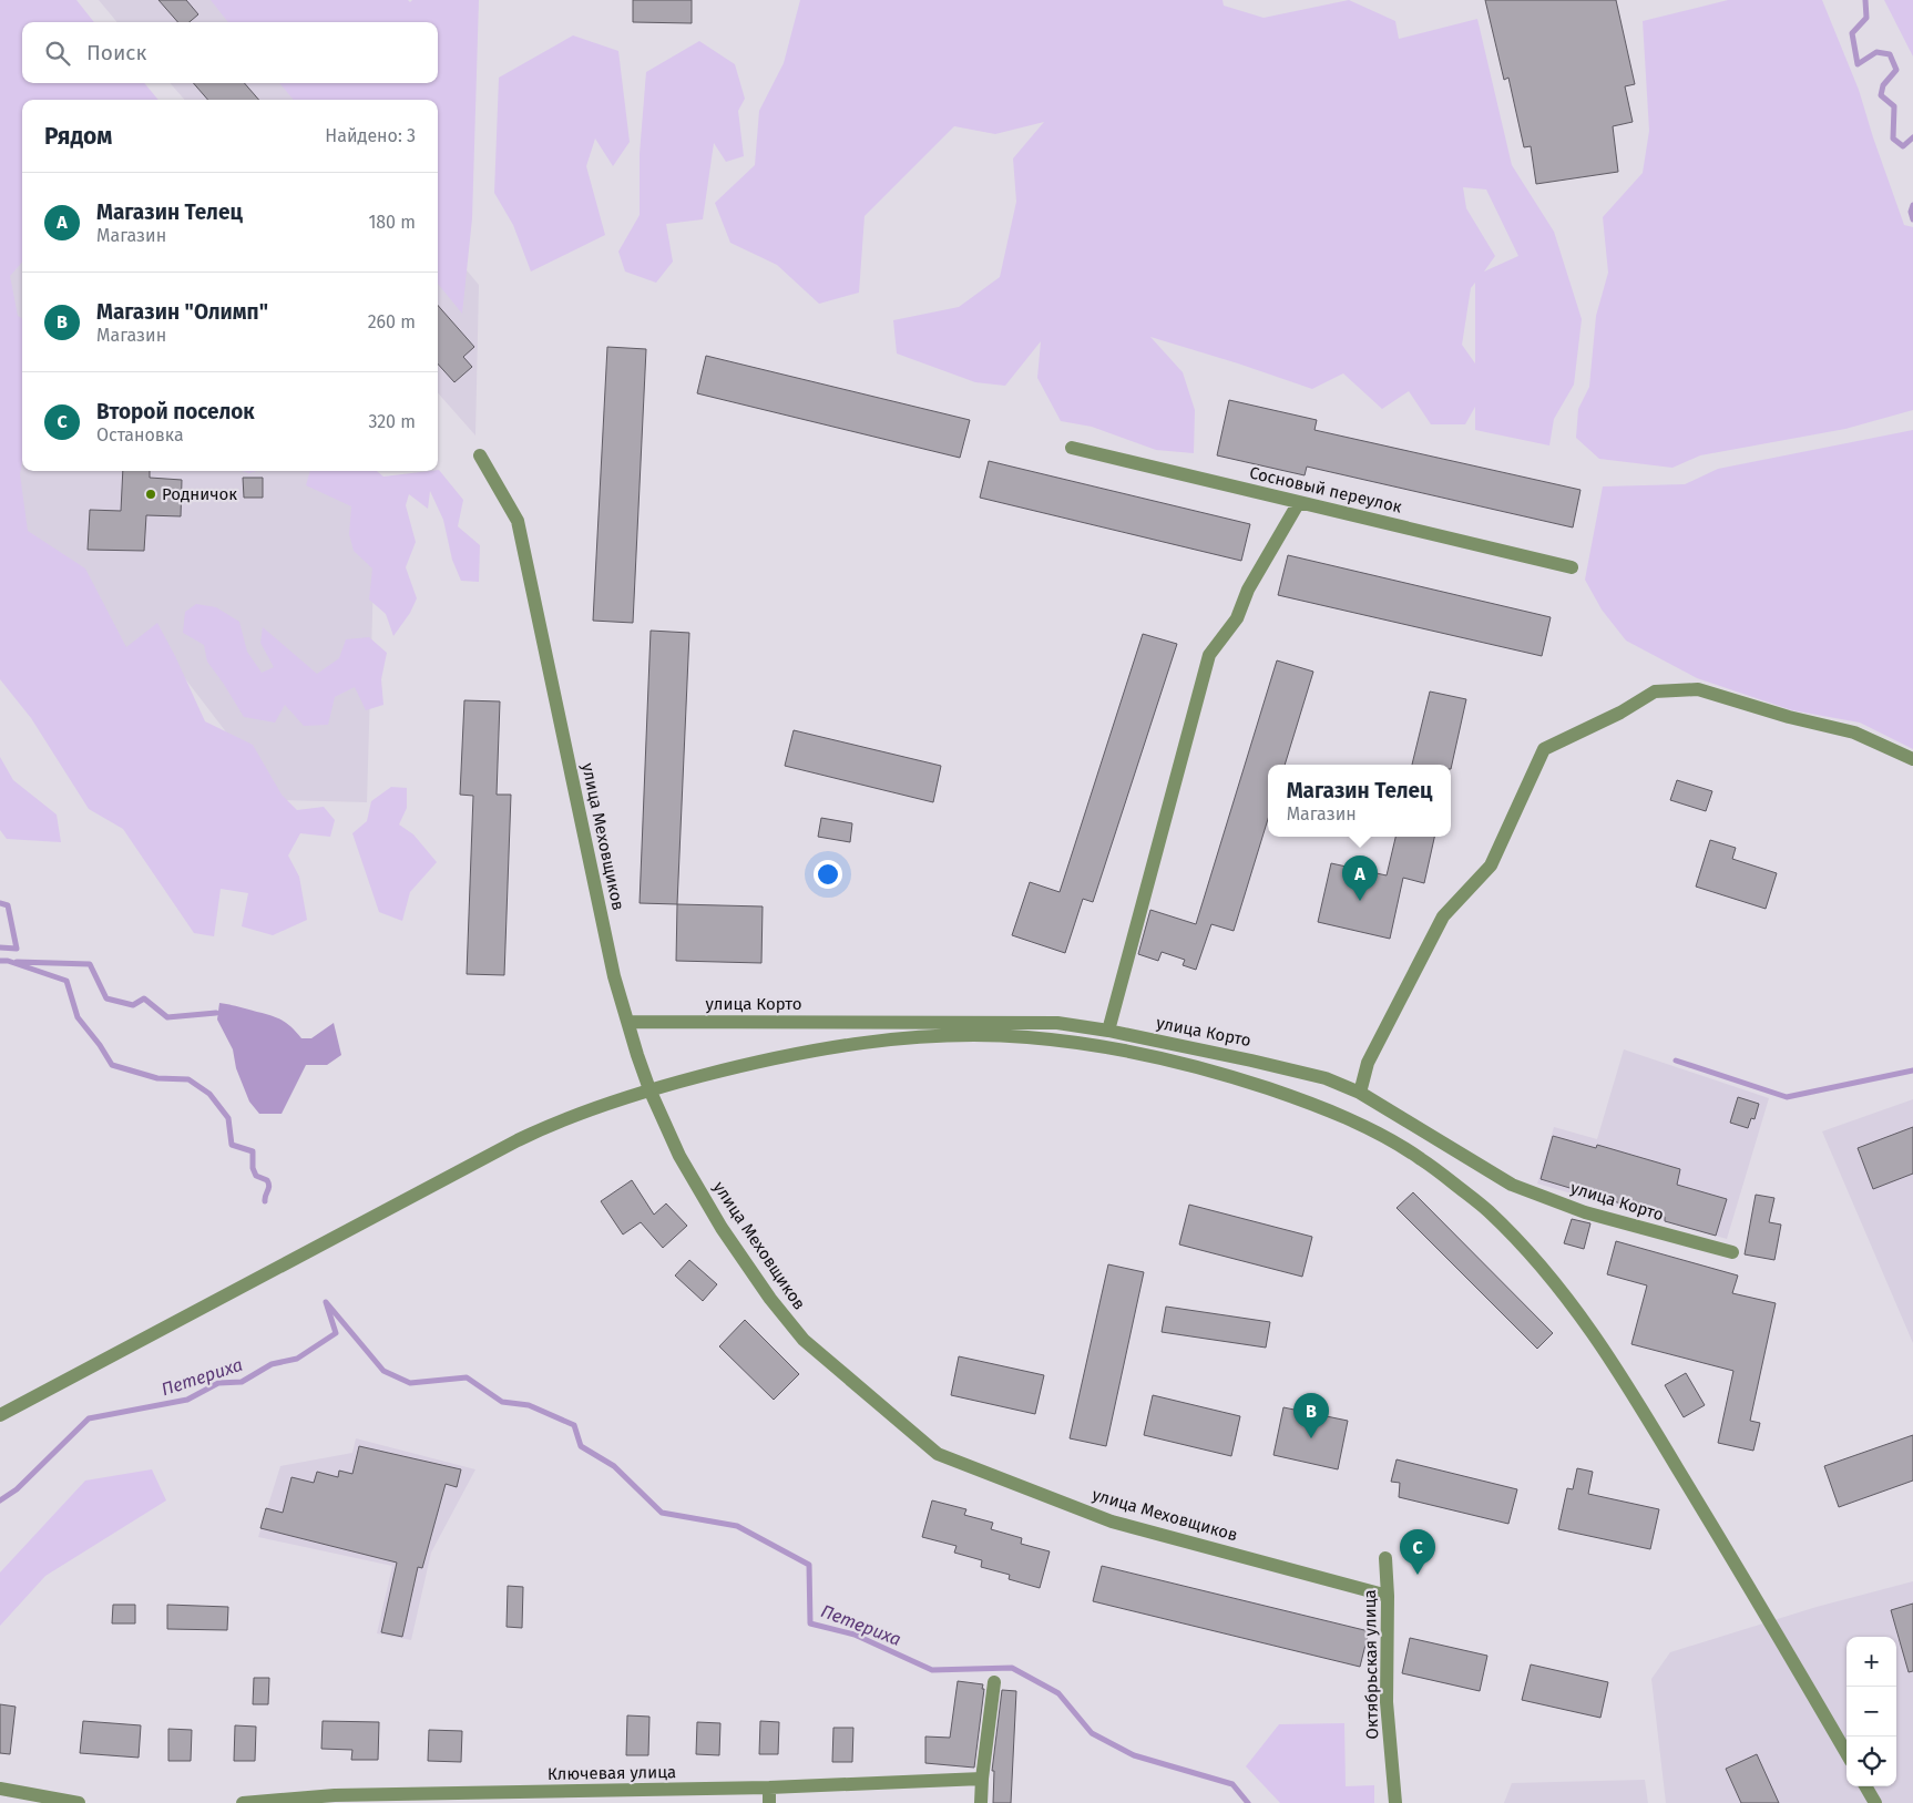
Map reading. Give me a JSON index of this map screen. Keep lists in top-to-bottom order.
{
  "streets": {
    "street": [
      "Сосновый переулок",
      "улица Меховщиков",
      "улица Корто",
      "Октябрьская улица",
      "Ключевая улица"
    ]
  },
  "crossings": [
    ["улица Меховщиков", "улица Корто"],
    ["улица Меховщиков", "Октябрьская улица"]
  ],
  "water": ["Петериха"],
  "places": ["Родничок"],
  "page": {
    "search": "Поиск",
    "heading": ["Рядом", "Найдено: 3"],
    "list": [
      {
        "mark": "A",
        "name": "Магазин Телец",
        "note": "Магазин",
        "value": "180 m"
      },
      {
        "mark": "B",
        "name": "Магазин \"Олимп\"",
        "note": "Магазин",
        "value": "260 m"
      },
      {
        "mark": "C",
        "name": "Второй поселок",
        "note": "Остановка",
        "value": "320 m"
      }
    ],
    "popup": ["Магазин Телец", "Магазин"],
    "pins": ["A", "B", "C"],
    "map_buttons": ["+", "−"]
  }
}
